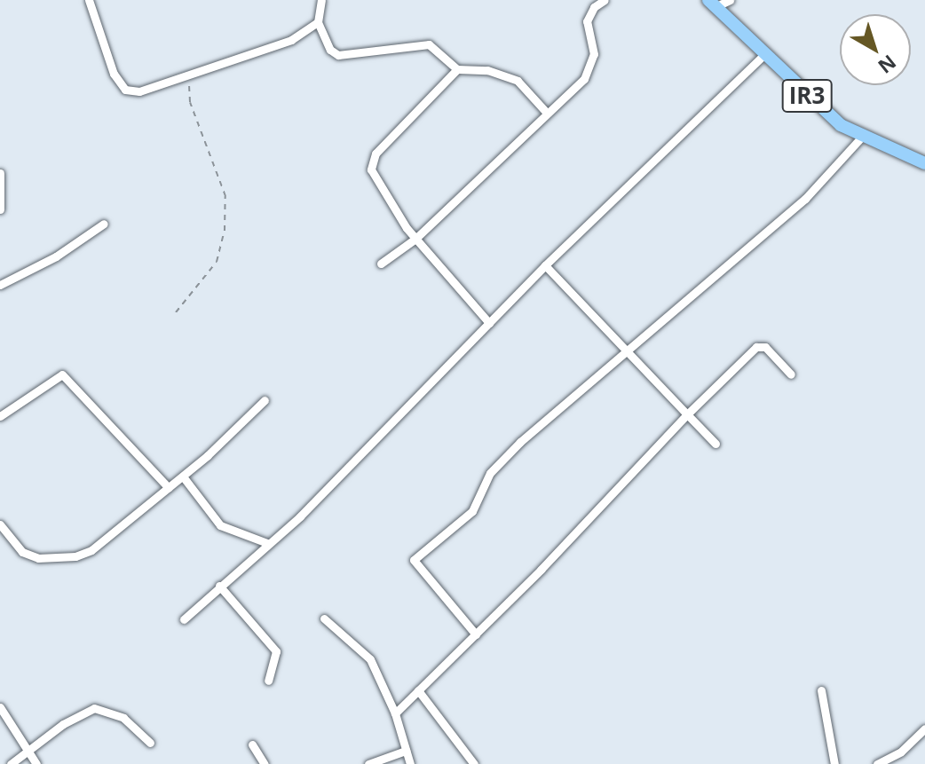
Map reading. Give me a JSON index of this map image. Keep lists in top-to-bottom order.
{
  "streets": {
    "main road": ["IR3"]
  },
  "north": "bottom right"
}
